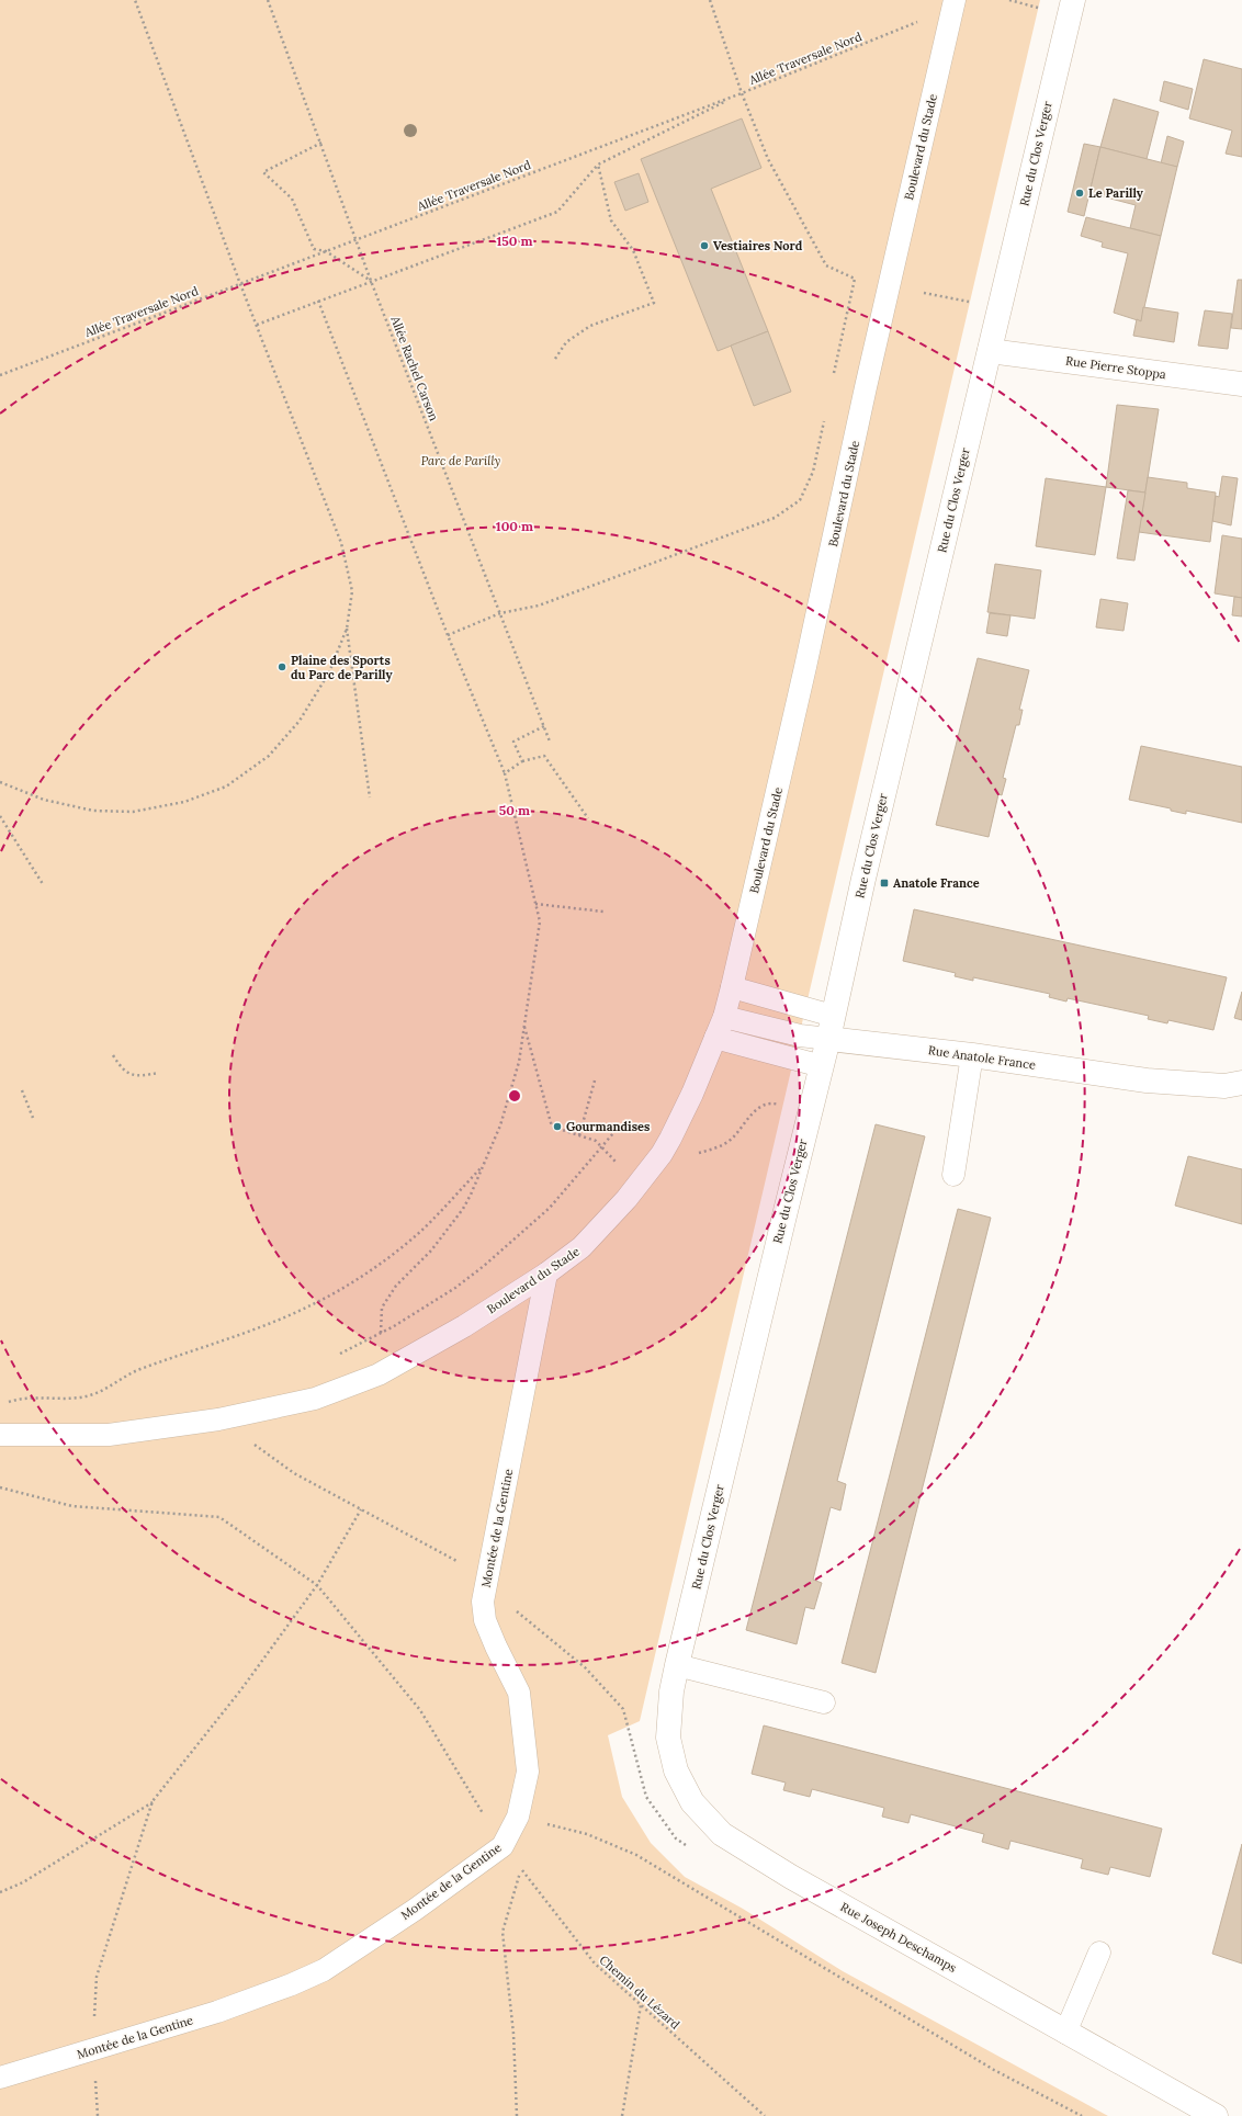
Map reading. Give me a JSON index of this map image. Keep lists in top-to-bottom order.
{
  "streets": {
    "street": [
      "Rue du Clos Verger",
      "Rue Pierre Stoppa",
      "Rue Anatole France",
      "Rue Joseph Deschamps"
    ],
    "lane": ["Boulevard du Stade", "Montée de la Gentine"],
    "path": ["Allée Traversale Nord", "Allée Rachel Carson", "Chemin du Lézard"]
  },
  "crossings": [
    ["Allée Traversale Nord", "Boulevard du Stade"],
    ["Allée Traversale Nord", "Allée Rachel Carson"],
    ["Boulevard du Stade", "Rue Anatole France"],
    ["Boulevard du Stade", "Montée de la Gentine"],
    ["Rue du Clos Verger", "Rue Pierre Stoppa"],
    ["Rue du Clos Verger", "Rue Anatole France"],
    ["Rue du Clos Verger", "Rue Joseph Deschamps"],
    ["Montée de la Gentine", "Chemin du Lézard"]
  ],
  "parks": ["Parc de Parilly"],
  "places": {
    "other": [
      "Le Parilly",
      "Vestiaires Nord",
      "Plaine des Sports du Parc de Parilly",
      "Gourmandises"
    ],
    "transit": ["Anatole France"]
  },
  "rings": ["150 m", "100 m", "50 m"]
}
